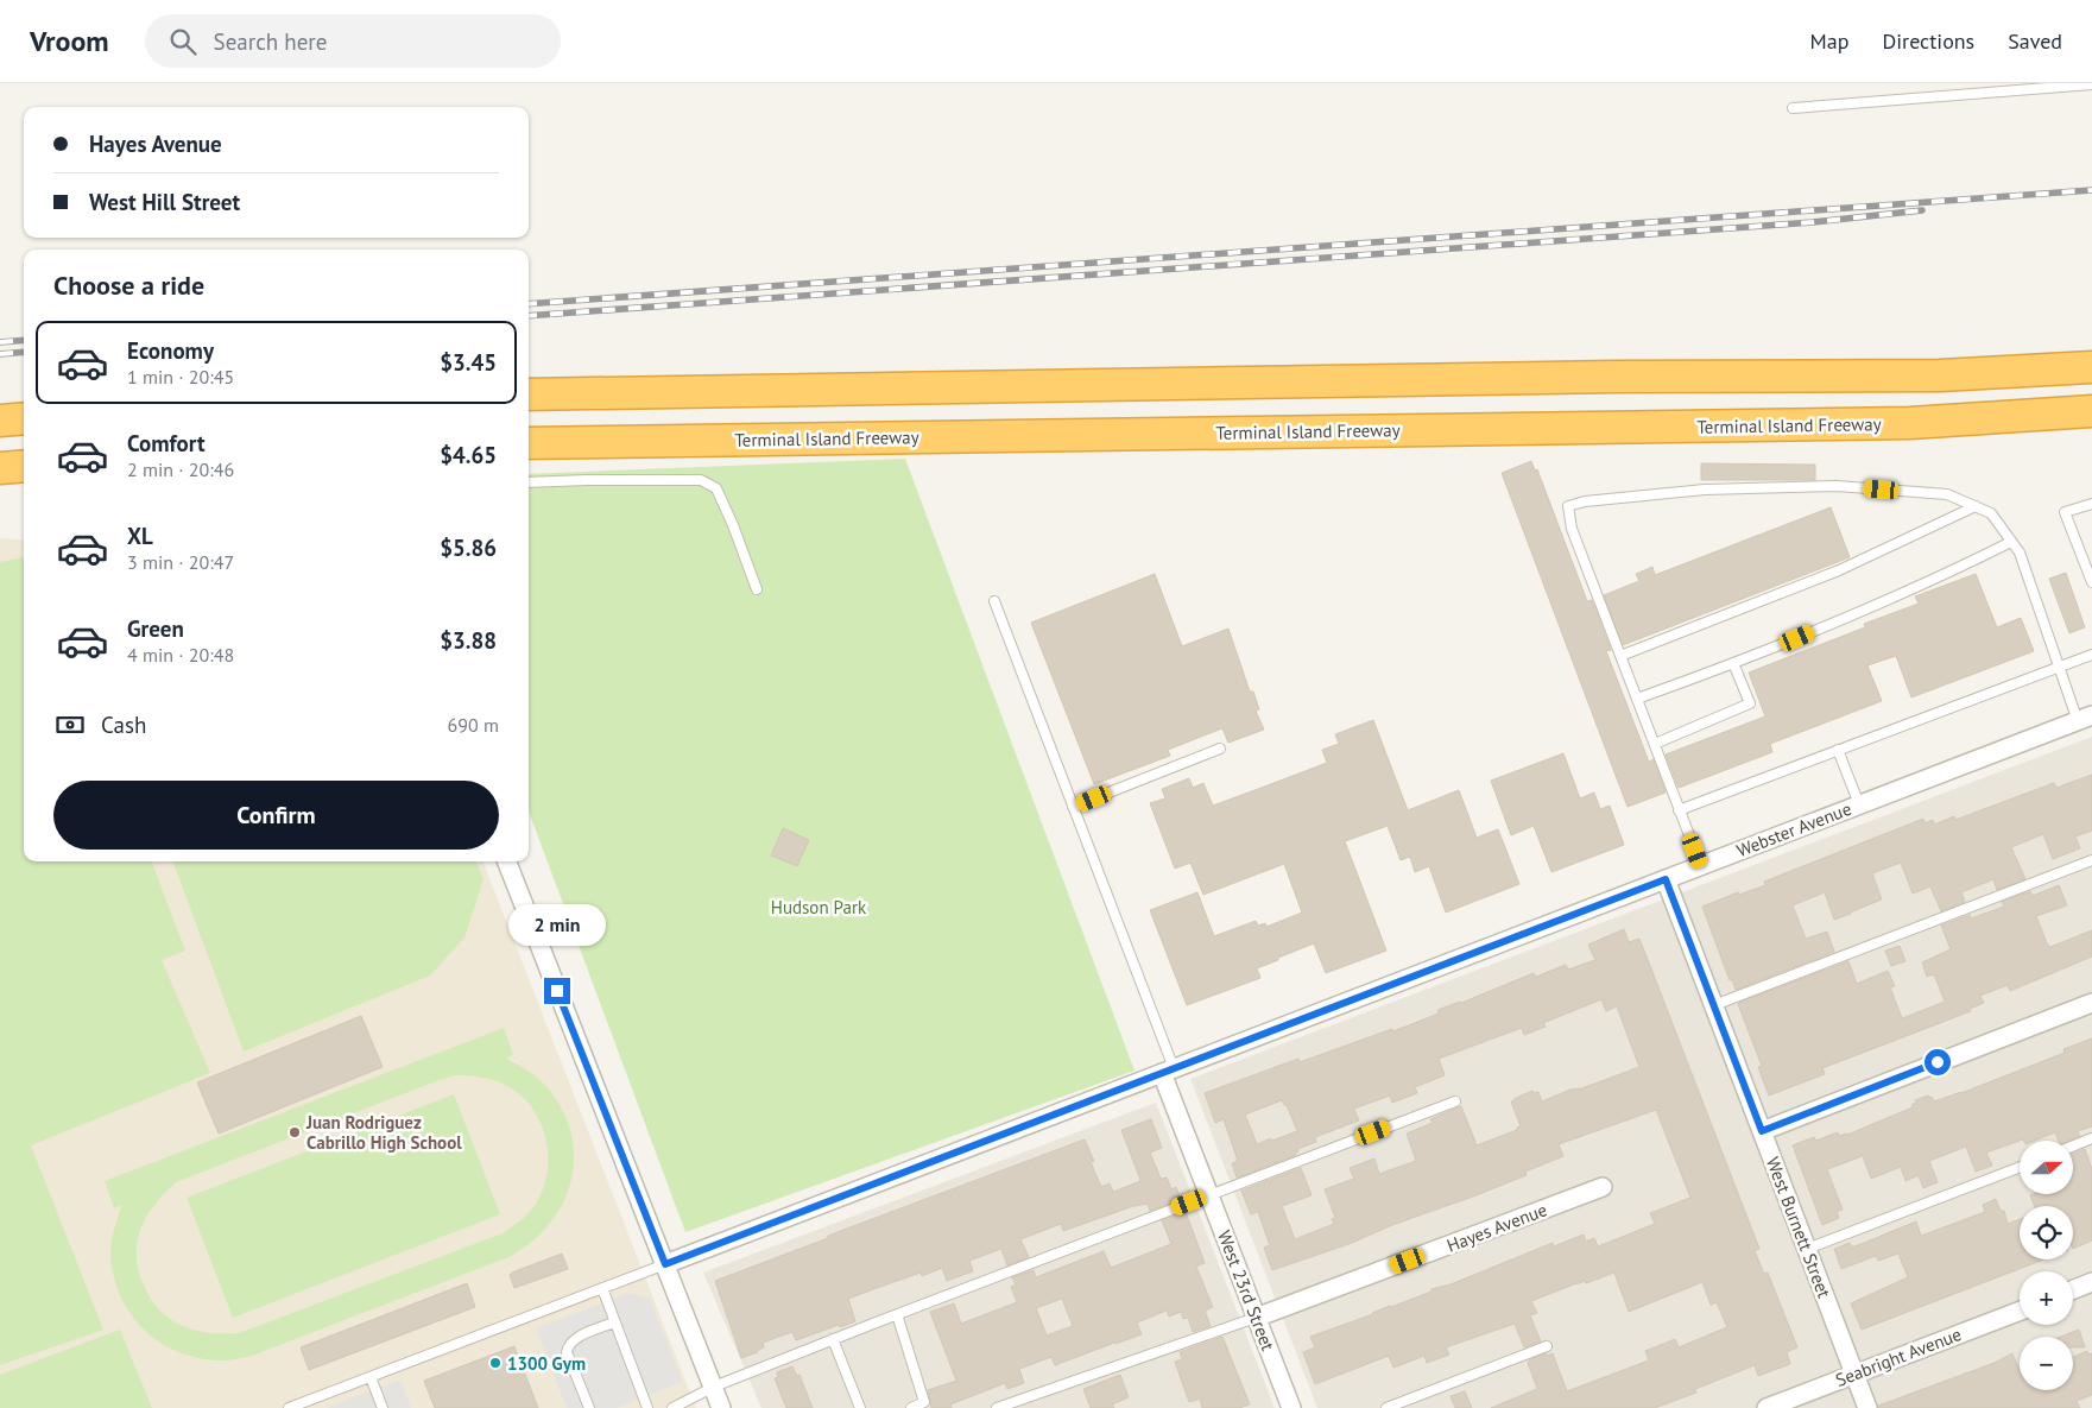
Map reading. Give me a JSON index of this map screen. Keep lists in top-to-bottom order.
{
  "streets": {
    "highway": ["Terminal Island Freeway"],
    "street": [
      "Webster Avenue",
      "Hayes Avenue",
      "West Burnett Street",
      "West 23rd Street",
      "Seabright Avenue"
    ]
  },
  "crossings": [
    ["Webster Avenue", "West Burnett Street"],
    ["Webster Avenue", "West 23rd Street"],
    ["Hayes Avenue", "West 23rd Street"],
    ["West Burnett Street", "Seabright Avenue"]
  ],
  "parks": ["Hudson Park"],
  "places": ["Juan Rodriguez Cabrillo High School", "1300 Gym"],
  "north": "right",
  "page": {
    "header": "Vroom",
    "search": "Search here",
    "nav": ["Map", "Directions", "Saved"],
    "banner": ["Hayes Avenue", "West Hill Street"],
    "heading": "Choose a ride",
    "list": [
      {
        "name": "Economy",
        "note": "1 min · 20:45",
        "value": "$3.45"
      },
      {
        "name": "Comfort",
        "note": "2 min · 20:46",
        "value": "$4.65"
      },
      {
        "name": "XL",
        "note": "3 min · 20:47",
        "value": "$5.86"
      },
      {
        "name": "Green",
        "note": "4 min · 20:48",
        "value": "$3.88"
      }
    ],
    "pay": ["Cash", "690 m"],
    "buttons": "Confirm",
    "bubble": "2 min",
    "map_buttons": ["+", "−"]
  }
}
